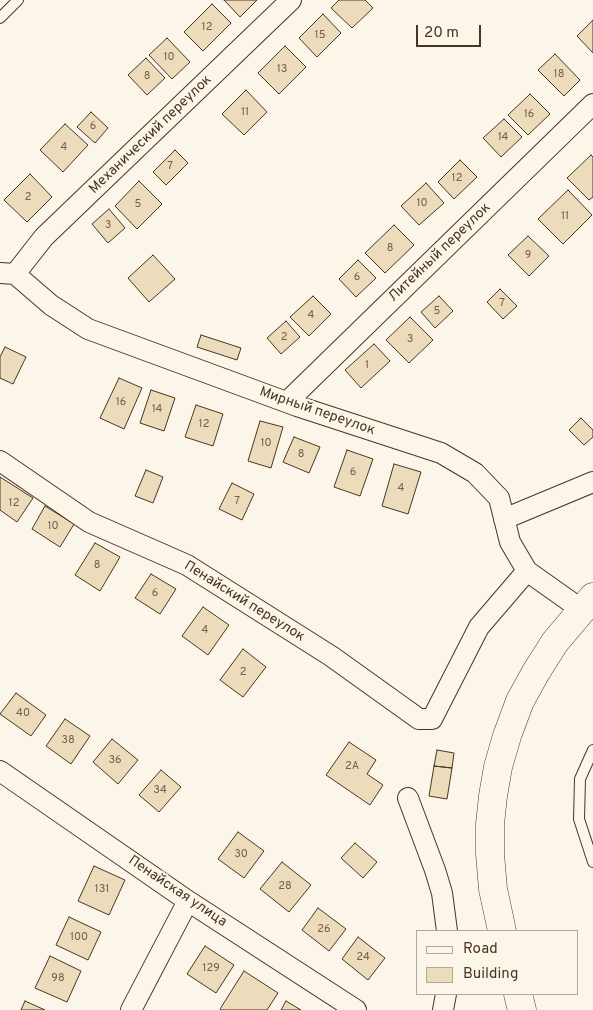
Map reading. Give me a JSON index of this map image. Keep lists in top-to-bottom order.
{
  "streets": {
    "street": [
      "Механический переулок",
      "Литейный переулок",
      "Мирный переулок",
      "Пенайский переулок",
      "Пенайская улица"
    ]
  },
  "crossings": [
    ["Механический переулок", "Мирный переулок"],
    ["Литейный переулок", "Мирный переулок"],
    ["Мирный переулок", "Пенайский переулок"]
  ],
  "house_numbers": [
    "12",
    "15",
    "10",
    "13",
    "18",
    "8",
    "11",
    "16",
    "6",
    "14",
    "4",
    "7",
    "12",
    "2",
    "10",
    "5",
    "11",
    "3",
    "8",
    "9",
    "6",
    "7",
    "5",
    "4",
    "2",
    "3",
    "1",
    "16",
    "14",
    "12",
    "10",
    "8",
    "6",
    "4",
    "7",
    "12",
    "10",
    "8",
    "6",
    "4",
    "2",
    "40",
    "38",
    "36",
    "2А",
    "34",
    "30",
    "28",
    "131",
    "26",
    "100",
    "24",
    "129",
    "98"
  ],
  "legend": ["Road", "Building"],
  "scale_bar": "20 m"
}
